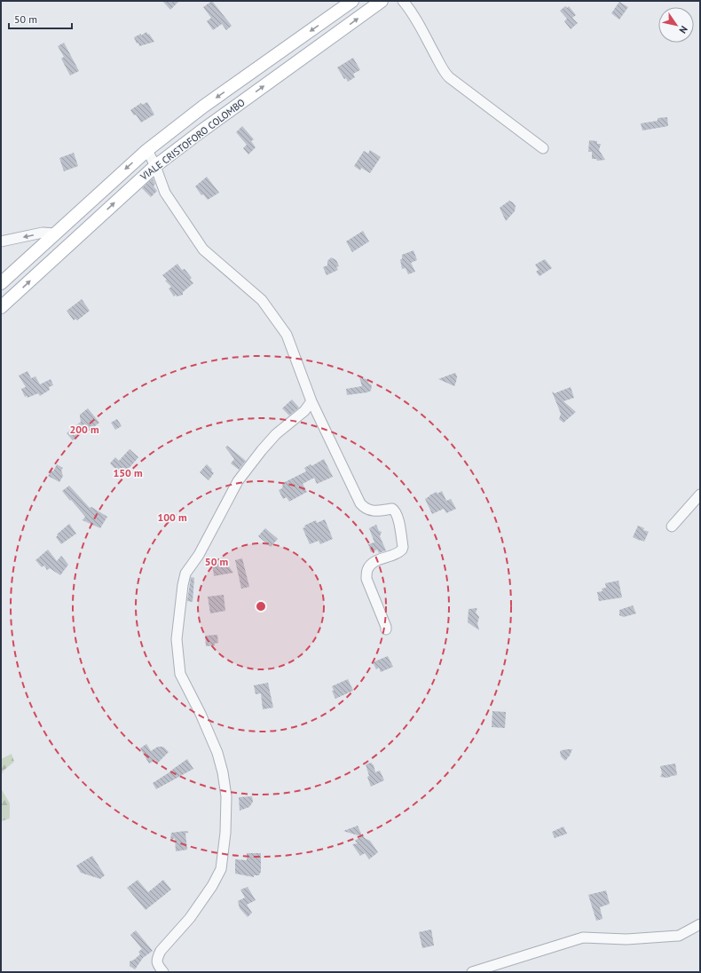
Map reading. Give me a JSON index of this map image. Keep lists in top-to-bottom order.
{
  "streets": {
    "main road": ["VIALE CRISTOFORO COLOMBO"]
  },
  "scale_bar": "50 m",
  "north": "bottom right",
  "rings": [
    "200 m",
    "150 m",
    "100 m",
    "50 m"
  ]
}
